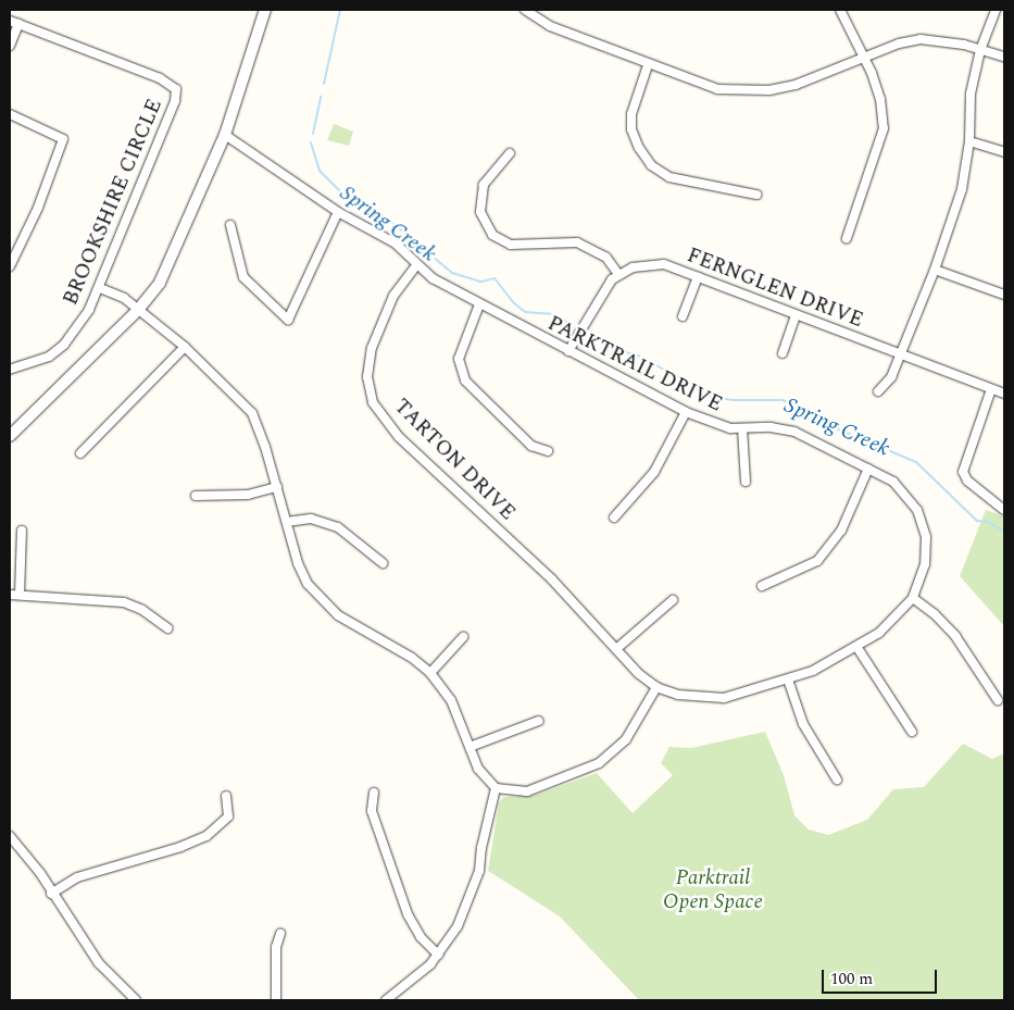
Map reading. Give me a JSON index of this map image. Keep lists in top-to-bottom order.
{
  "streets": {
    "street": [
      "BROOKSHIRE CIRCLE",
      "FERNGLEN DRIVE",
      "PARKTRAIL DRIVE",
      "TARTON DRIVE"
    ]
  },
  "crossings": [
    ["FERNGLEN DRIVE", "PARKTRAIL DRIVE"],
    ["PARKTRAIL DRIVE", "TARTON DRIVE"]
  ],
  "water": ["Spring Creek"],
  "parks": ["Parktrail Open Space"],
  "scale_bar": "100 m"
}
